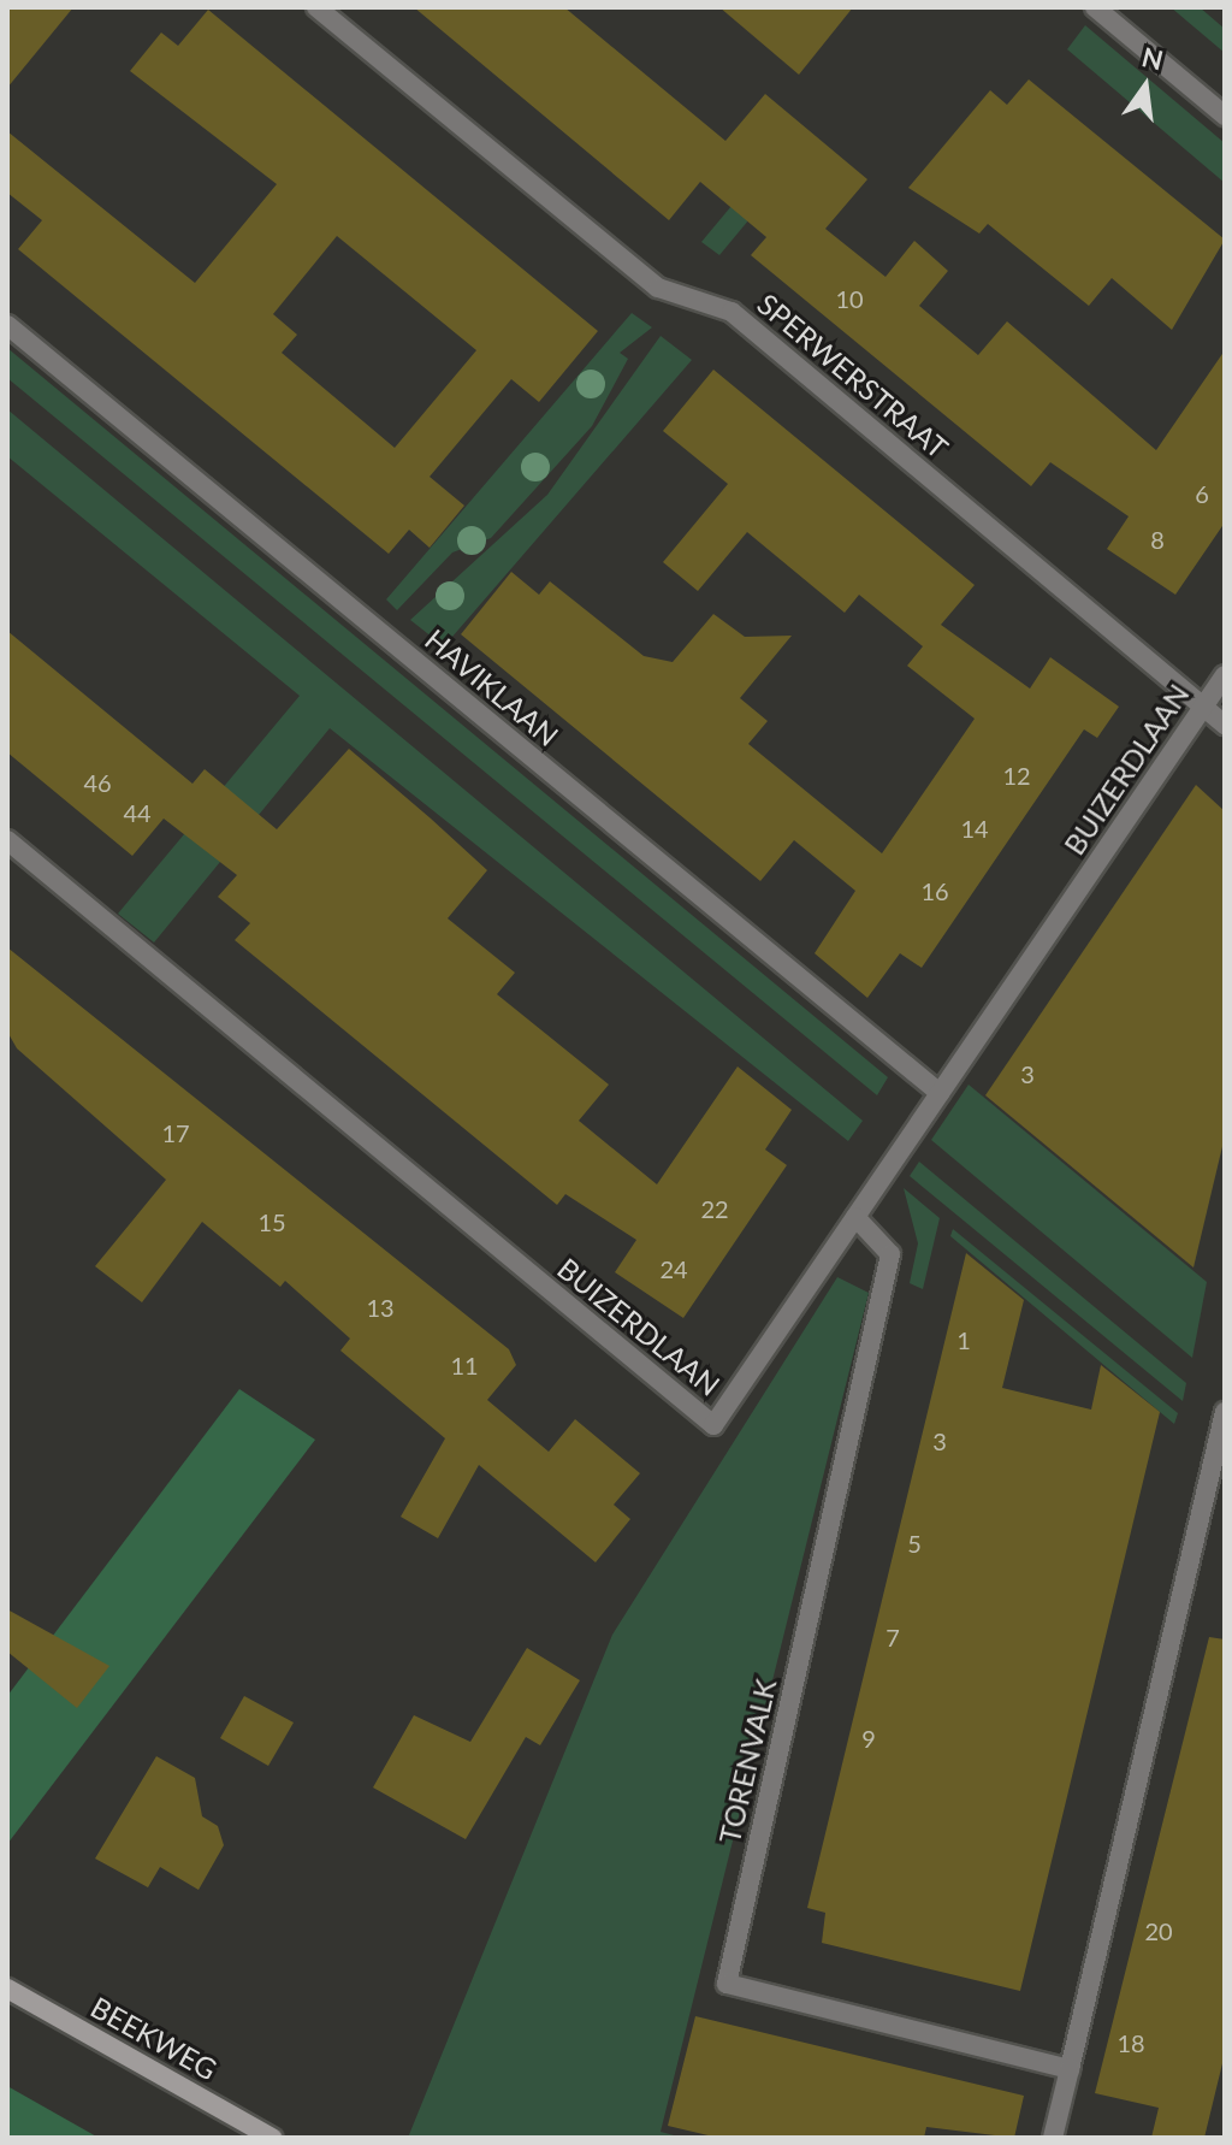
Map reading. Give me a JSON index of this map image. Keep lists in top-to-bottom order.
{
  "streets": {
    "main road": ["BEEKWEG"],
    "street": [
      "SPERWERSTRAAT",
      "HAVIKLAAN",
      "BUIZERDLAAN",
      "TORENVALK"
    ]
  },
  "crossings": [
    ["SPERWERSTRAAT", "BUIZERDLAAN"],
    ["HAVIKLAAN", "BUIZERDLAAN"],
    ["BUIZERDLAAN", "TORENVALK"]
  ],
  "house_numbers": [
    "10",
    "6",
    "8",
    "12",
    "46",
    "44",
    "14",
    "16",
    "3",
    "17",
    "22",
    "15",
    "24",
    "13",
    "1",
    "11",
    "3",
    "5",
    "7",
    "9",
    "20",
    "18"
  ],
  "north": "top"
}
